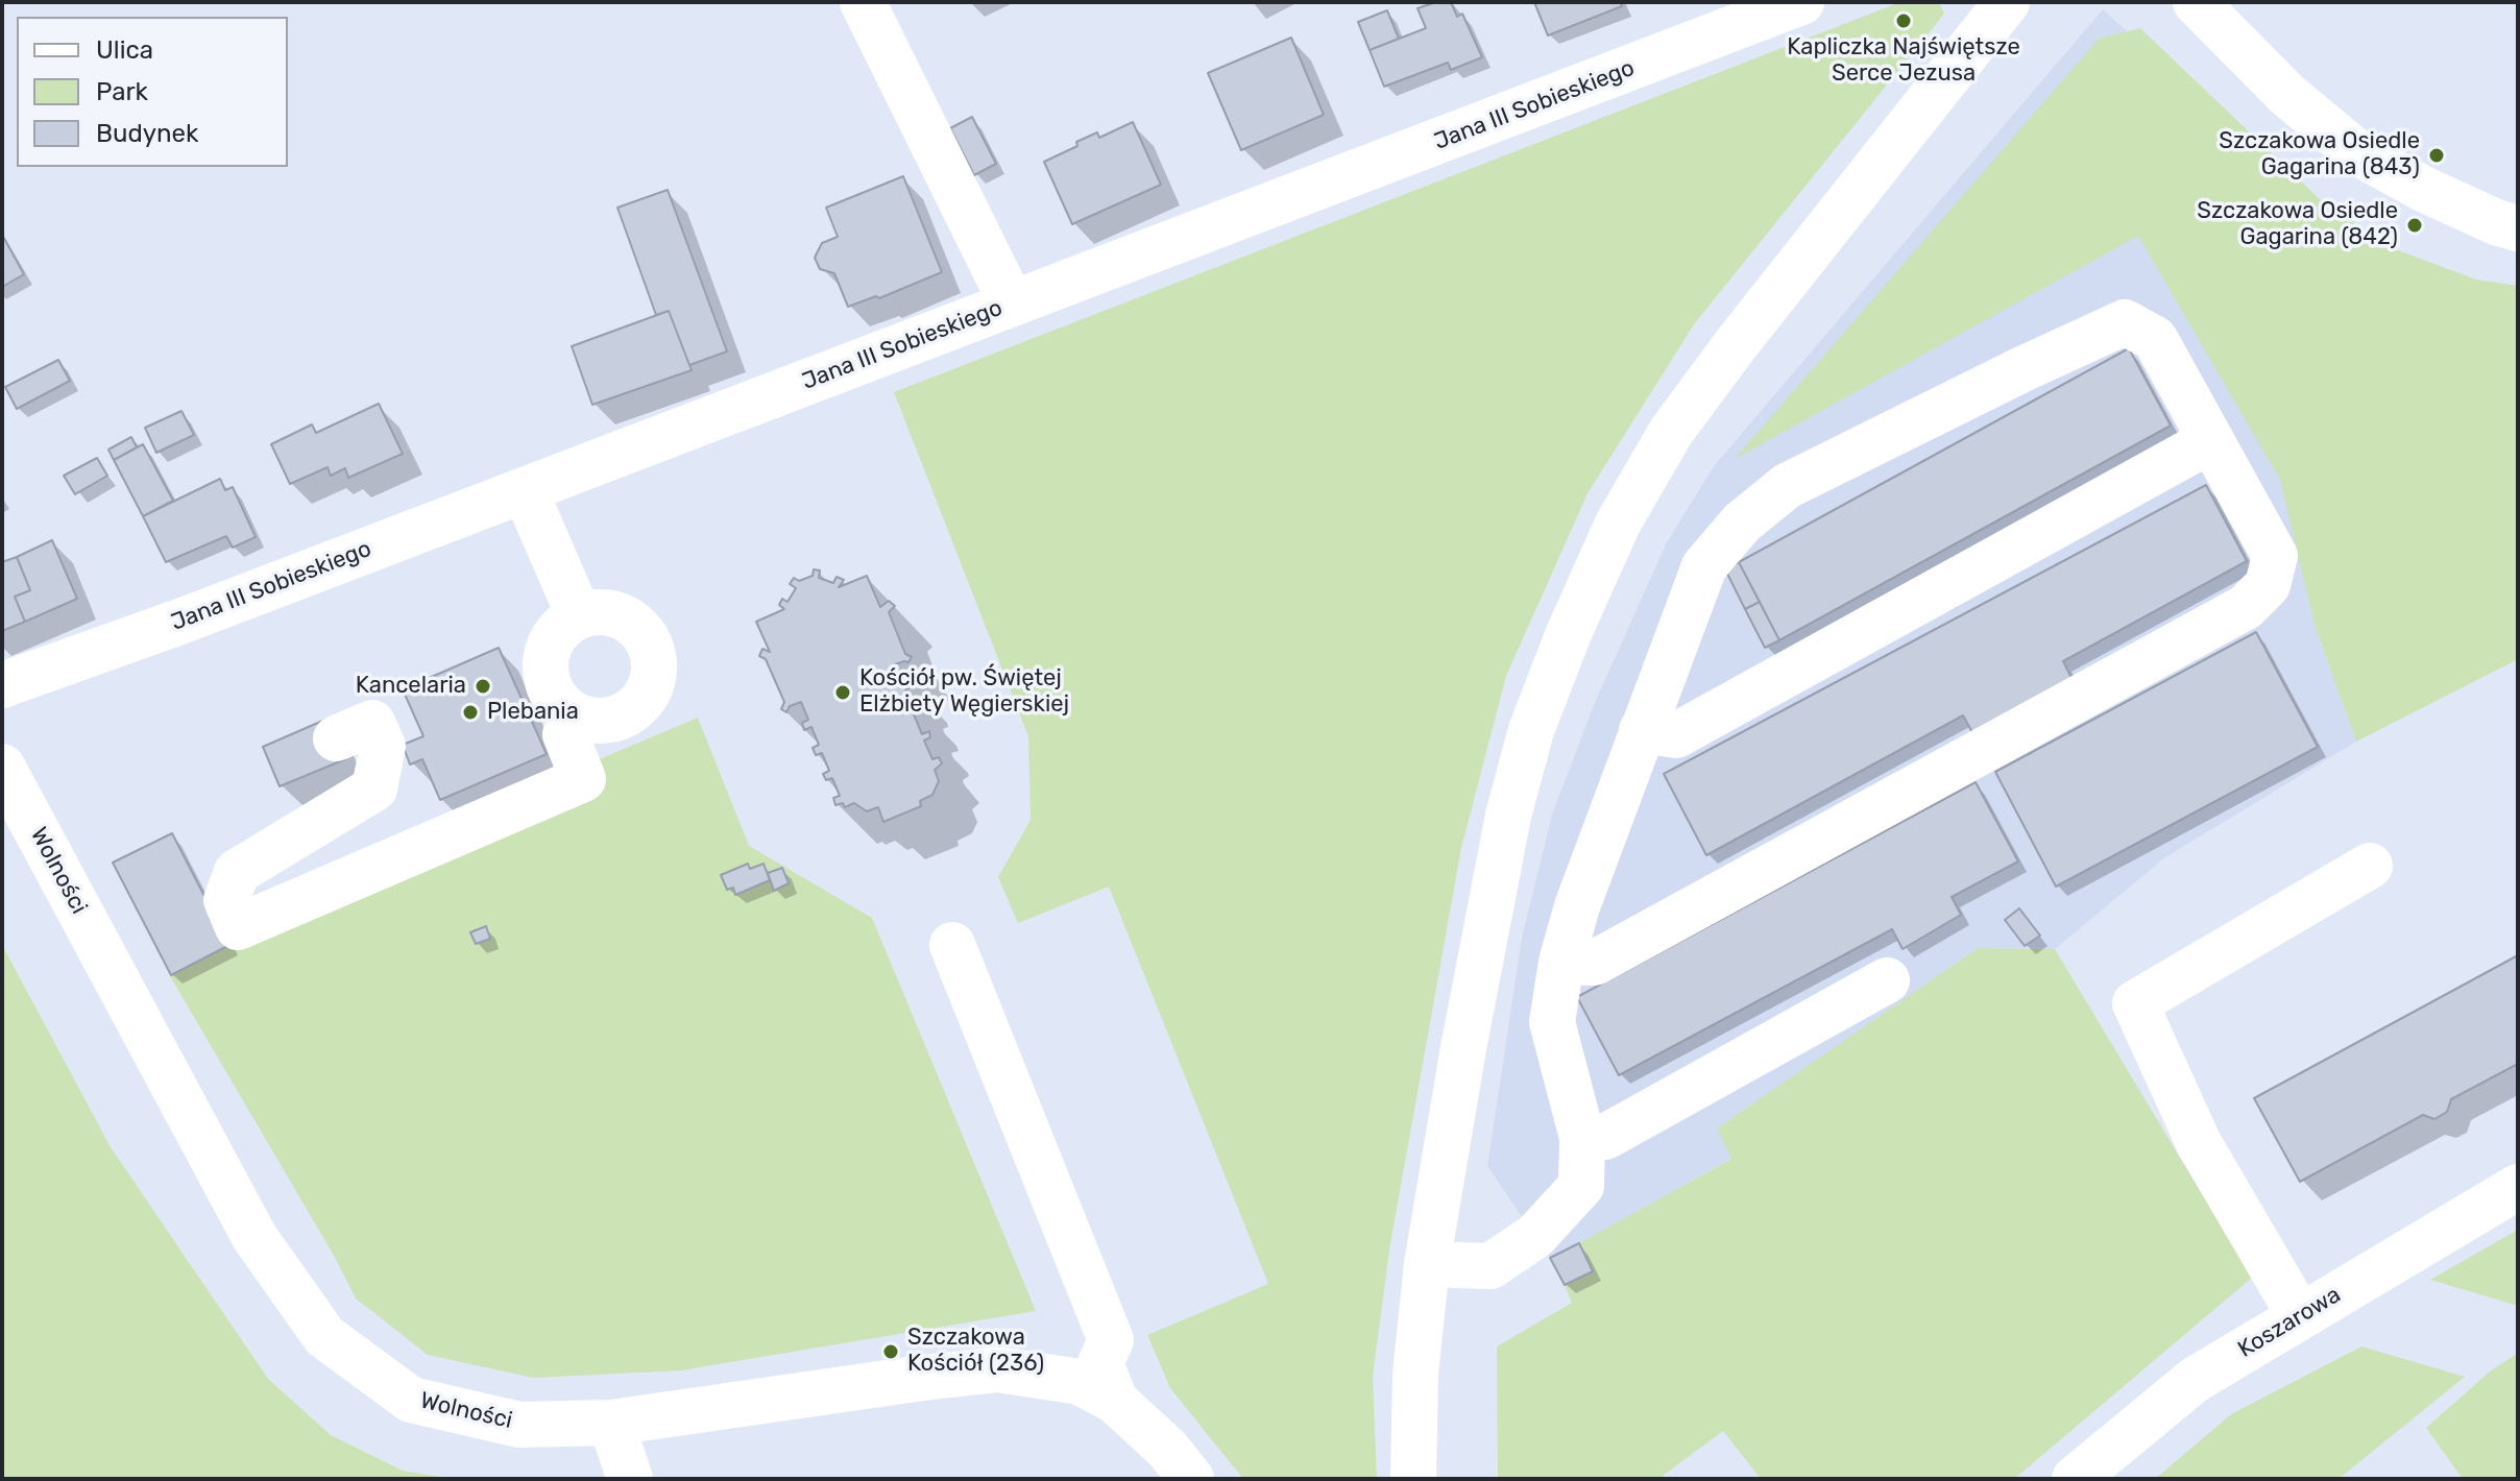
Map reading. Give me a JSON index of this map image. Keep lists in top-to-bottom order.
{
  "streets": {
    "street": ["Jana III Sobieskiego", "Wolności", "Koszarowa"]
  },
  "places": [
    "Kapliczka Najświętsze Serce Jezusa",
    "Szczakowa Osiedle Gagarina (843)",
    "Szczakowa Osiedle Gagarina (842)",
    "Kancelaria",
    "Kościół pw. Świętej Elżbiety Węgierskiej",
    "Plebania",
    "Szczakowa Kościół (236)"
  ],
  "legend": ["Ulica", "Park", "Budynek"]
}
